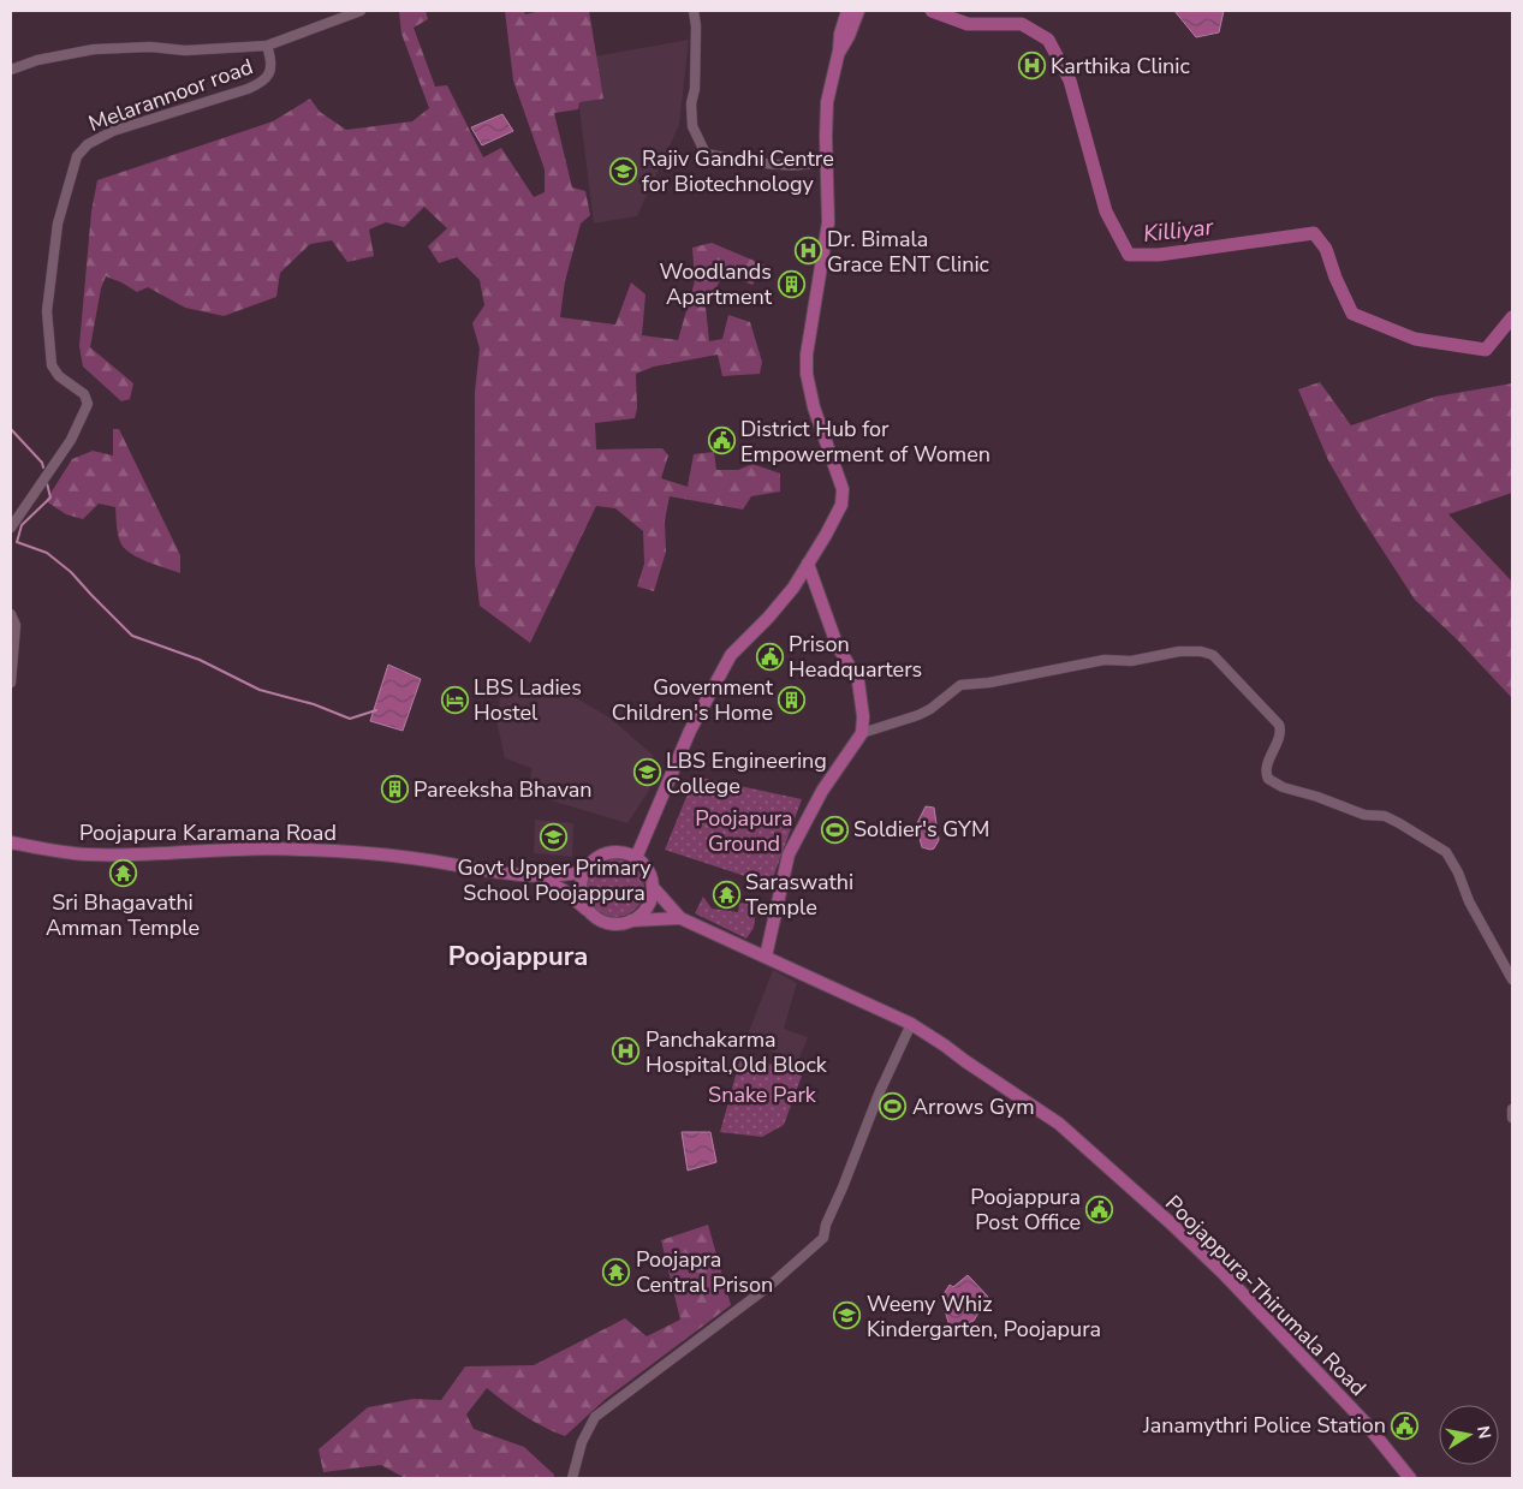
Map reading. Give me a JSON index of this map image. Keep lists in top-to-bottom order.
{
  "streets": {
    "main road": ["Poojapura Karamana Road", "Poojappura-Thirumala Road"],
    "street": ["Melarannoor road"]
  },
  "districts": ["Poojappura"],
  "water": ["Killiyar"],
  "parks": ["Poojapura Ground", "Snake Park"],
  "places": {
    "hospital": ["Karthika Clinic", "Dr. Bimala Grace ENT Clinic", "Panchakarma Hospital,Old Block"],
    "school or university": [
      "Rajiv Gandhi Centre for Biotechnology",
      "LBS Engineering College",
      "Govt Upper Primary School Poojappura",
      "Weeny Whiz Kindergarten, Poojapura"
    ],
    "building": ["Woodlands Apartment", "Government Children's Home", "Pareeksha Bhavan"],
    "public building": [
      "District Hub for Empowerment of Women",
      "Prison Headquarters",
      "Poojappura Post Office",
      "Janamythri Police Station"
    ],
    "hotel": ["LBS Ladies Hostel"],
    "sports": ["Soldier's GYM", "Arrows Gym"],
    "temple": ["Sri Bhagavathi Amman Temple", "Saraswathi Temple", "Poojapra Central Prison"]
  },
  "north": "right"
}
